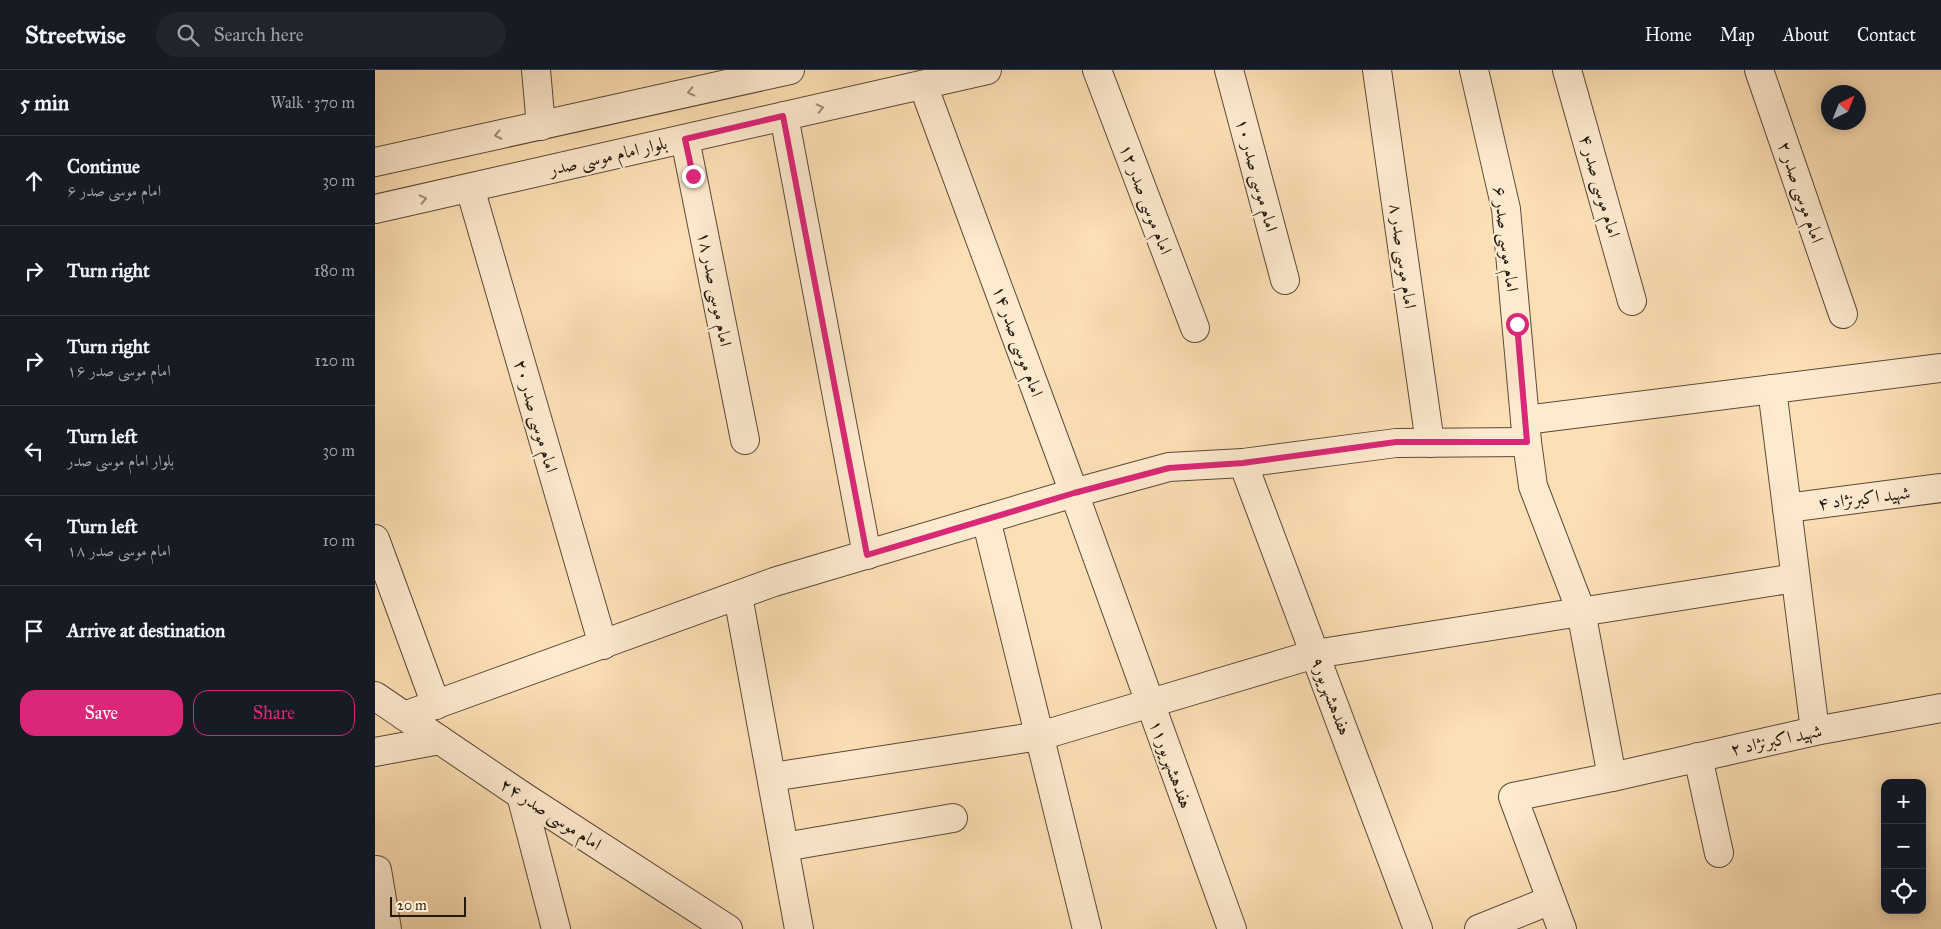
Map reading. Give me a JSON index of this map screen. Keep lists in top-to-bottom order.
{
  "streets": {
    "street": [
      "بلوار امام موسی صدر",
      "امام موسی صدر ۱۰",
      "امام موسی صدر ۴",
      "امام موسی صدر ۲",
      "امام موسی صدر ۱۲",
      "امام موسی صدر ۶",
      "امام موسی صدر ۸",
      "امام موسی صدر ۱۸",
      "امام موسی صدر ۱۴",
      "امام موسی صدر ۲۰",
      "شهید اکبرنژاد ۴",
      "هفدهشهریور۹",
      "شهید اکبرنژاد ۲",
      "هفدهشهریور۱۱",
      "امام موسی صدر ۲۴"
    ]
  },
  "crossings": [
    ["بلوار امام موسی صدر", "امام موسی صدر ۱۸"],
    ["بلوار امام موسی صدر", "امام موسی صدر ۱۴"],
    ["بلوار امام موسی صدر", "امام موسی صدر ۲۰"],
    ["امام موسی صدر ۶", "شهید اکبرنژاد ۲"],
    ["امام موسی صدر ۱۴", "هفدهشهریور۱۱"]
  ],
  "scale_bar": "20 m",
  "north": "top right",
  "page": {
    "header": "Streetwise",
    "search": "Search here",
    "nav": [
      "Home",
      "Map",
      "About",
      "Contact"
    ],
    "heading": ["5 min", "Walk · 370 m"],
    "list": [
      ["Continue", "امام موسی صدر ۶", "30 m"],
      ["Turn right", "180 m"],
      ["Turn right", "امام موسی صدر ۱۶", "120 m"],
      ["Turn left", "بلوار امام موسی صدر", "30 m"],
      ["Turn left", "امام موسی صدر ۱۸", "10 m"],
      "Arrive at destination"
    ],
    "buttons": ["Save", "Share"],
    "map_buttons": ["+", "−"],
    "scale": "20 m"
  }
}
